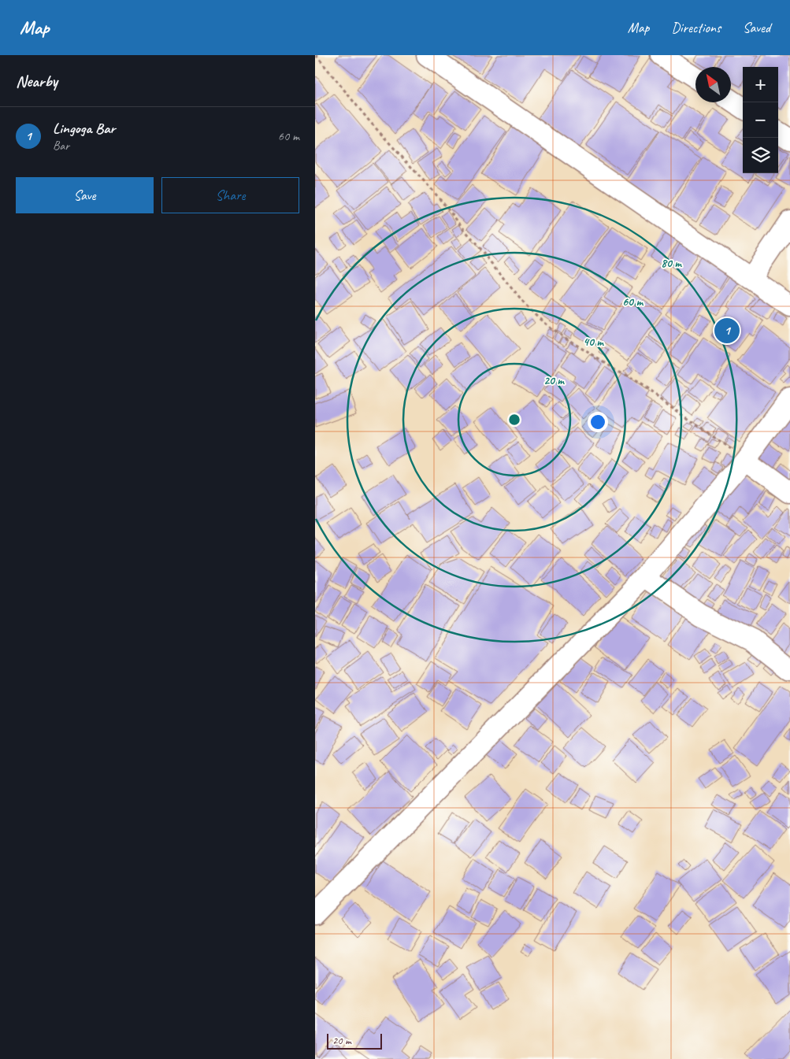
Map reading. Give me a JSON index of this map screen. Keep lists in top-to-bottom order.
{
  "scale_bar": "20 m",
  "north": "top left",
  "page": {
    "header": "Map",
    "nav": ["Map", "Directions", "Saved"],
    "heading": "Nearby",
    "map_buttons": ["+", "−"],
    "list": [
      {
        "mark": "1",
        "name": "Lingoga Bar",
        "note": "Bar",
        "value": "60 m"
      }
    ],
    "buttons": ["Save", "Share"],
    "pins": "1",
    "scale": "20 m"
  },
  "rings": [
    "80 m",
    "60 m",
    "40 m",
    "20 m"
  ]
}
